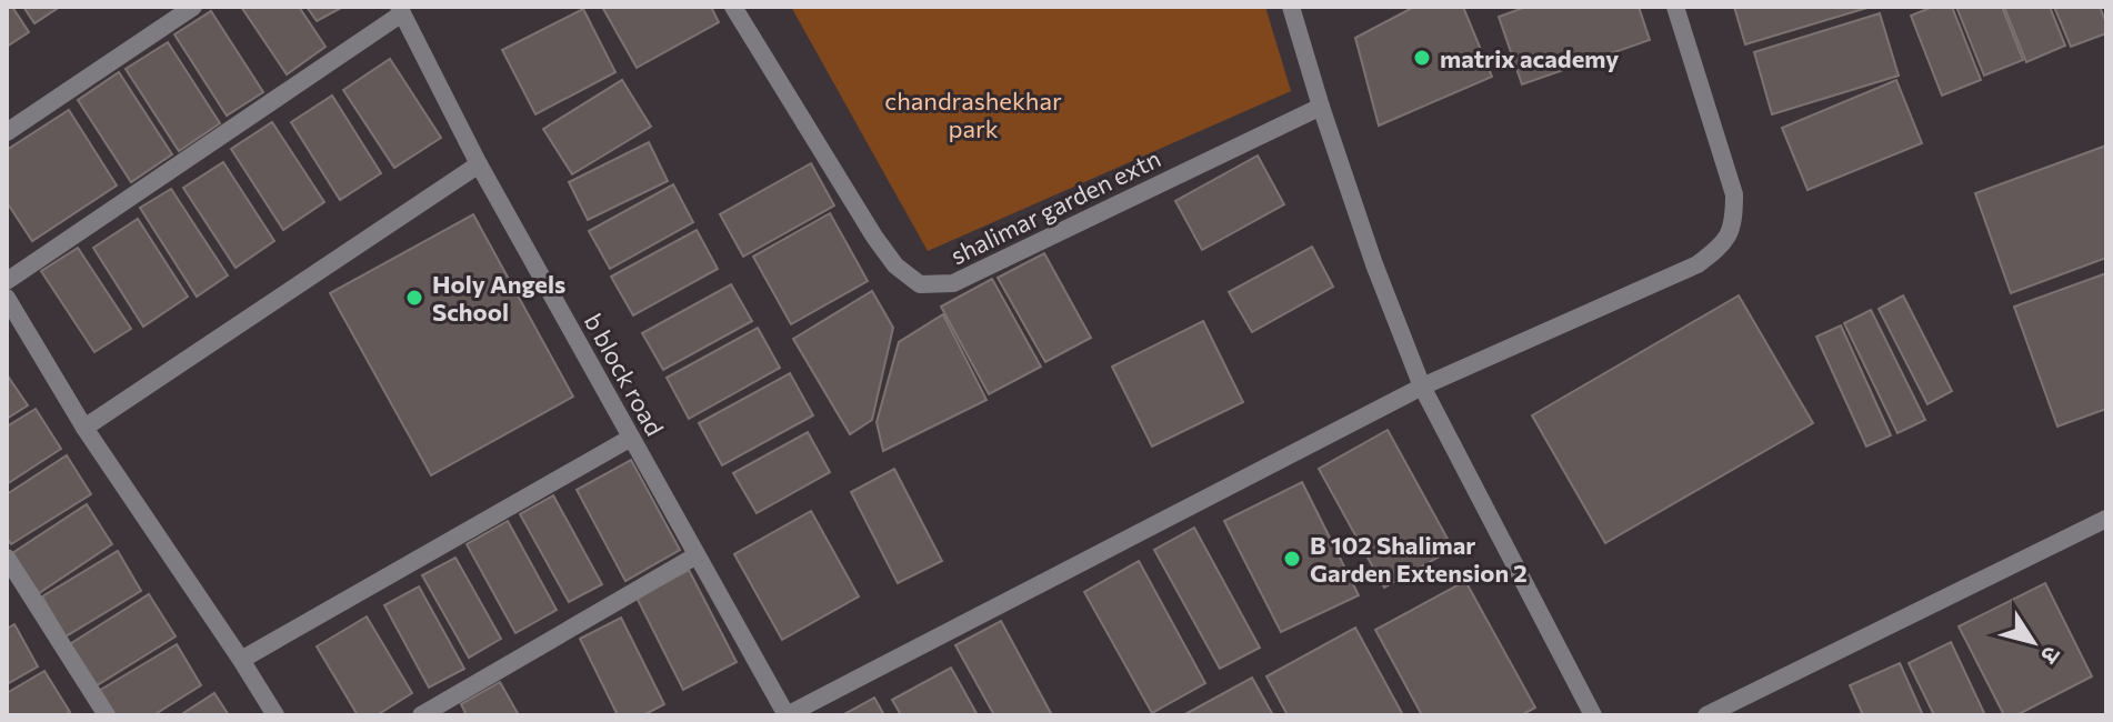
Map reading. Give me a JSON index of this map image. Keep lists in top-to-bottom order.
{
  "streets": {
    "street": ["shalimar garden extn", "b block road"]
  },
  "parks": ["chandrashekhar park"],
  "places": ["matrix academy", "Holy Angels School", "B 102 Shalimar Garden Extension 2"],
  "north": "bottom right"
}
